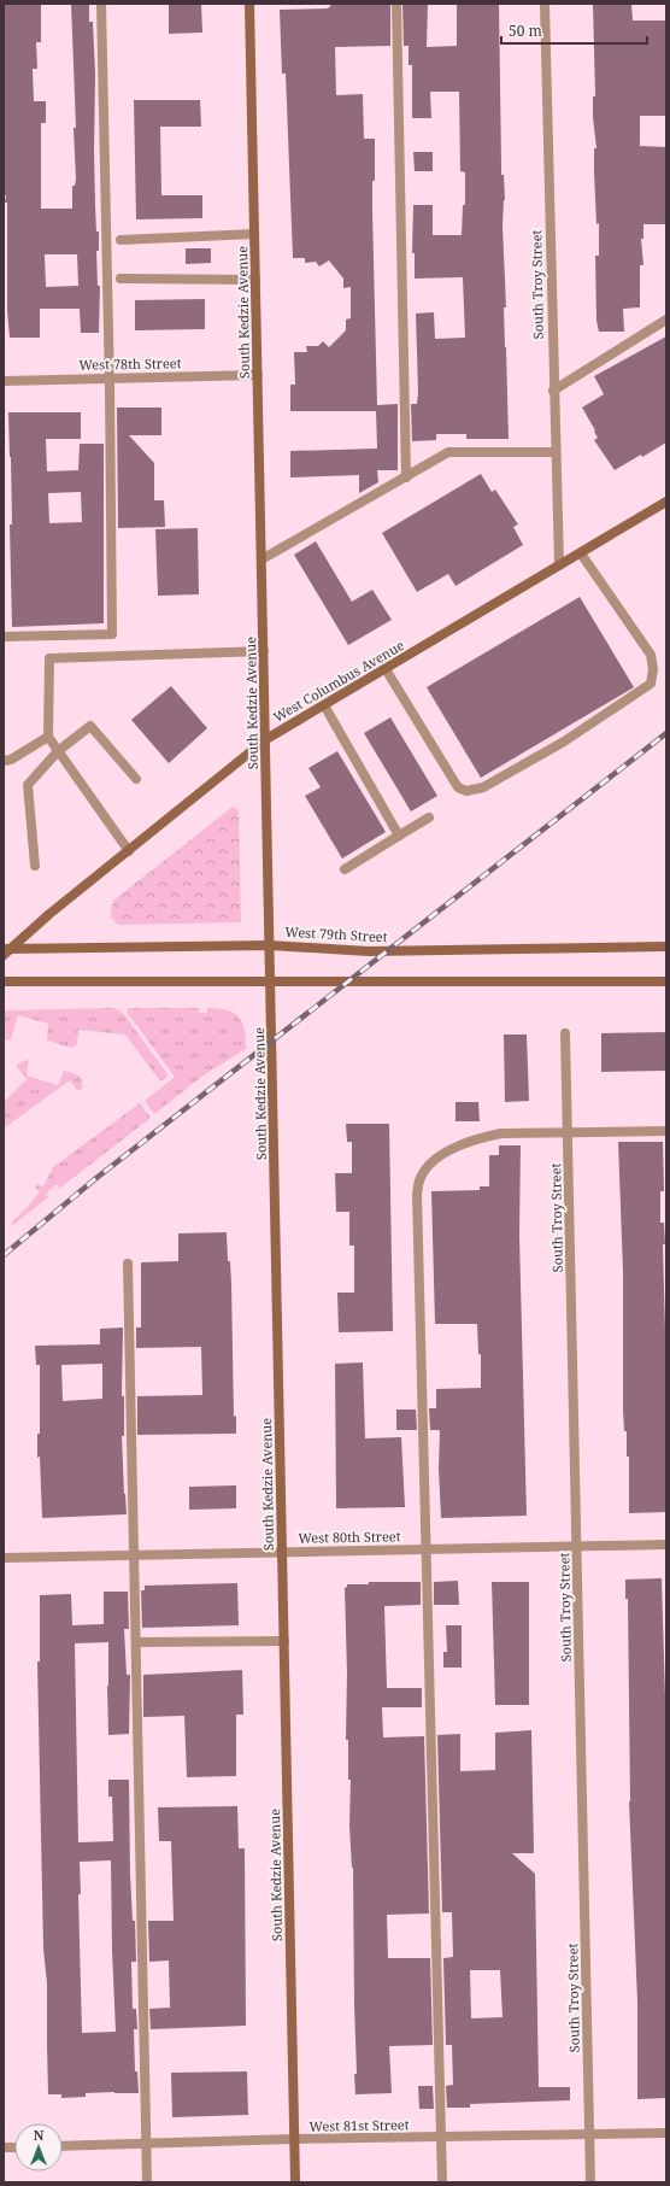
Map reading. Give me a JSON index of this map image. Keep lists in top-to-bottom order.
{
  "streets": {
    "main road": ["South Kedzie Avenue", "West Columbus Avenue", "West 79th Street"],
    "street": [
      "South Troy Street",
      "West 78th Street",
      "West 80th Street",
      "West 81st Street"
    ]
  },
  "crossings": [
    ["South Troy Street", "West Columbus Avenue"],
    ["South Troy Street", "West 80th Street"],
    ["South Troy Street", "West 81st Street"],
    ["South Kedzie Avenue", "West 78th Street"],
    ["South Kedzie Avenue", "West Columbus Avenue"],
    ["South Kedzie Avenue", "West 79th Street"],
    ["South Kedzie Avenue", "West 80th Street"],
    ["South Kedzie Avenue", "West 81st Street"],
    ["West Columbus Avenue", "West 79th Street"]
  ],
  "scale_bar": "50 m",
  "north": "top"
}
